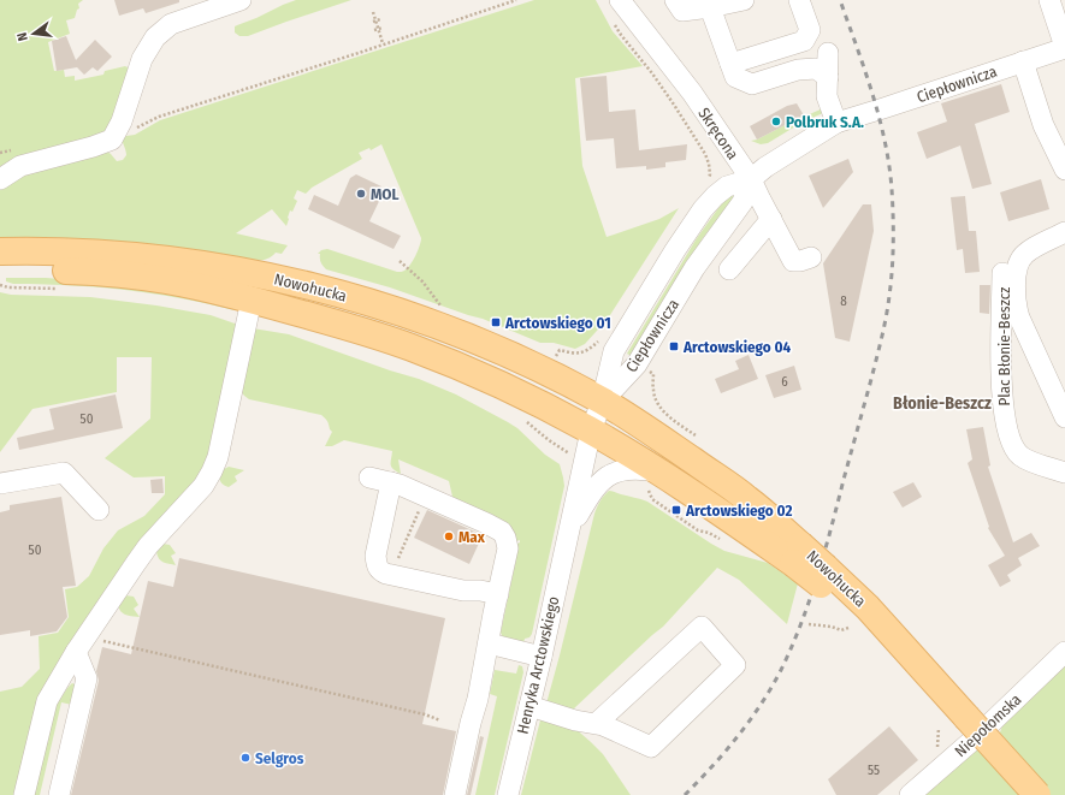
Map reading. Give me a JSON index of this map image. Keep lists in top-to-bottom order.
{
  "streets": {
    "main road": ["Nowohucka"],
    "street": [
      "Ciepłownicza",
      "Skręcona",
      "Plac Błonie-Beszcz",
      "Henryka Arctowskiego",
      "Niepołomska"
    ]
  },
  "crossings": [
    ["Ciepłownicza", "Skręcona"],
    ["Ciepłownicza", "Nowohucka"],
    ["Nowohucka", "Henryka Arctowskiego"]
  ],
  "districts": ["Błonie-Beszcz"],
  "places": {
    "other": [
      "Polbruk S.A.",
      "MOL",
      "Max",
      "Selgros"
    ],
    "transit": ["Arctowskiego 01", "Arctowskiego 04", "Arctowskiego 02"]
  },
  "house_numbers": [
    "8",
    "6",
    "50",
    "50",
    "55"
  ],
  "north": "left"
}
